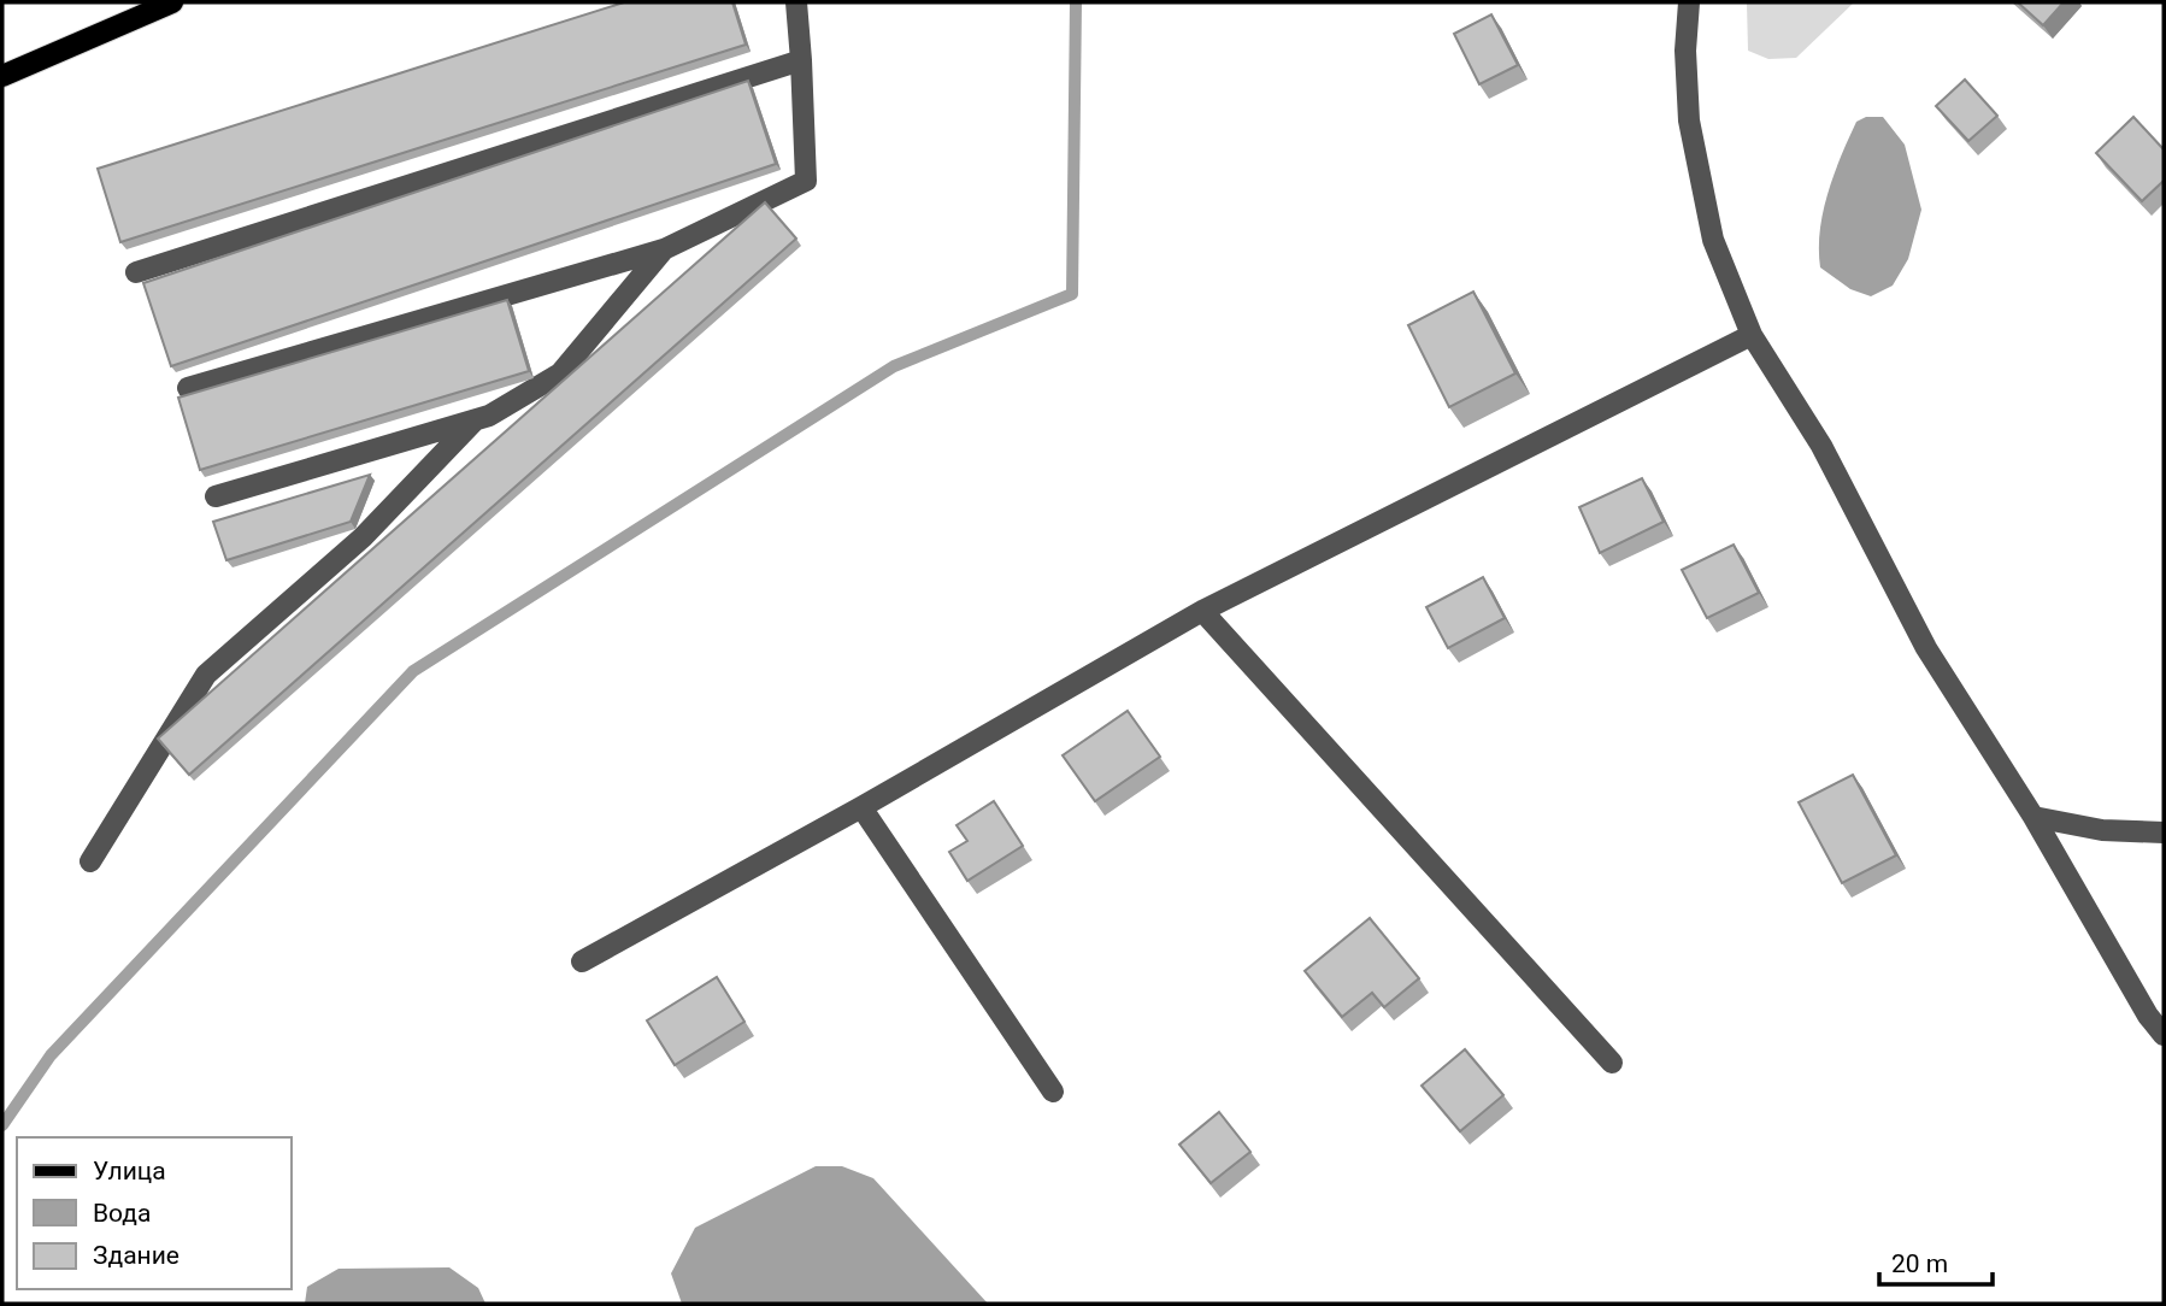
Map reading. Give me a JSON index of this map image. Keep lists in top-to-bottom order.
{
  "legend": ["Улица", "Вода", "Здание"],
  "scale_bar": "20 m"
}
